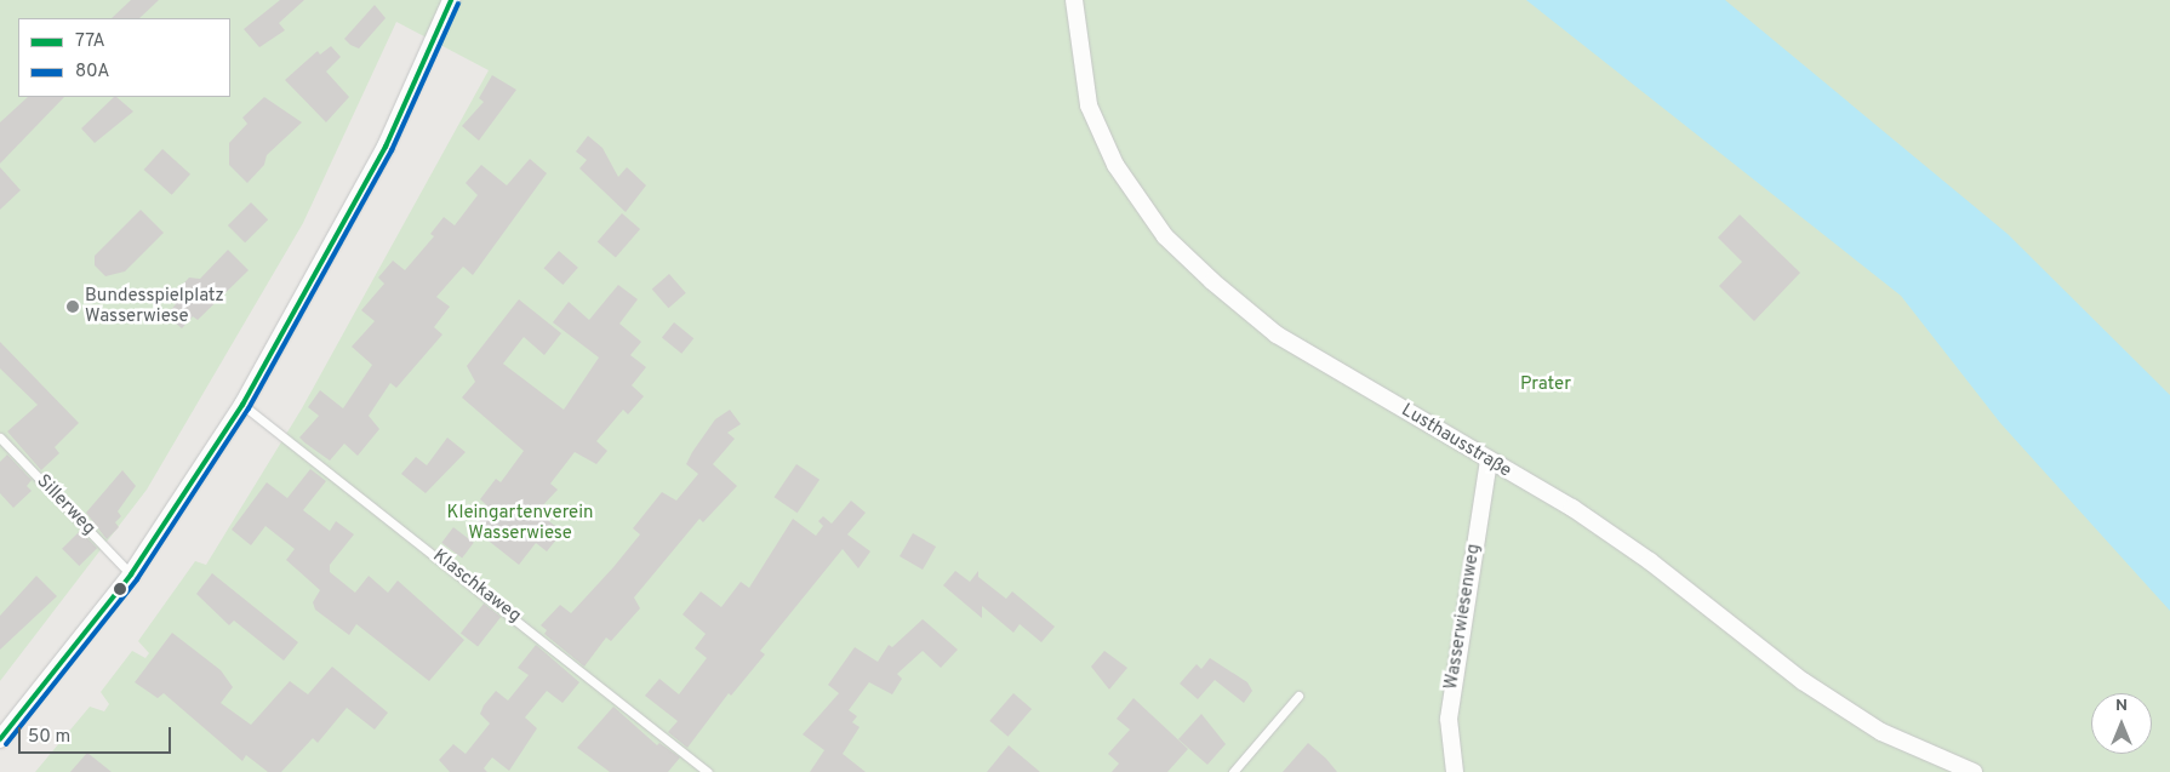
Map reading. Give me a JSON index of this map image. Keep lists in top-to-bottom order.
{
  "streets": {
    "street": ["Lusthausstraße", "Wasserwiesenweg"],
    "lane": ["Sillerweg", "Klaschkaweg"]
  },
  "crossings": [
    ["Lusthausstraße", "Wasserwiesenweg"]
  ],
  "parks": ["Prater", "Kleingartenverein Wasserwiese"],
  "places": ["Bundesspielplatz Wasserwiese"],
  "lines": ["transit line 77A", "transit line 80A"],
  "legend": ["77A", "80A"],
  "scale_bar": "50 m",
  "north": "top"
}
